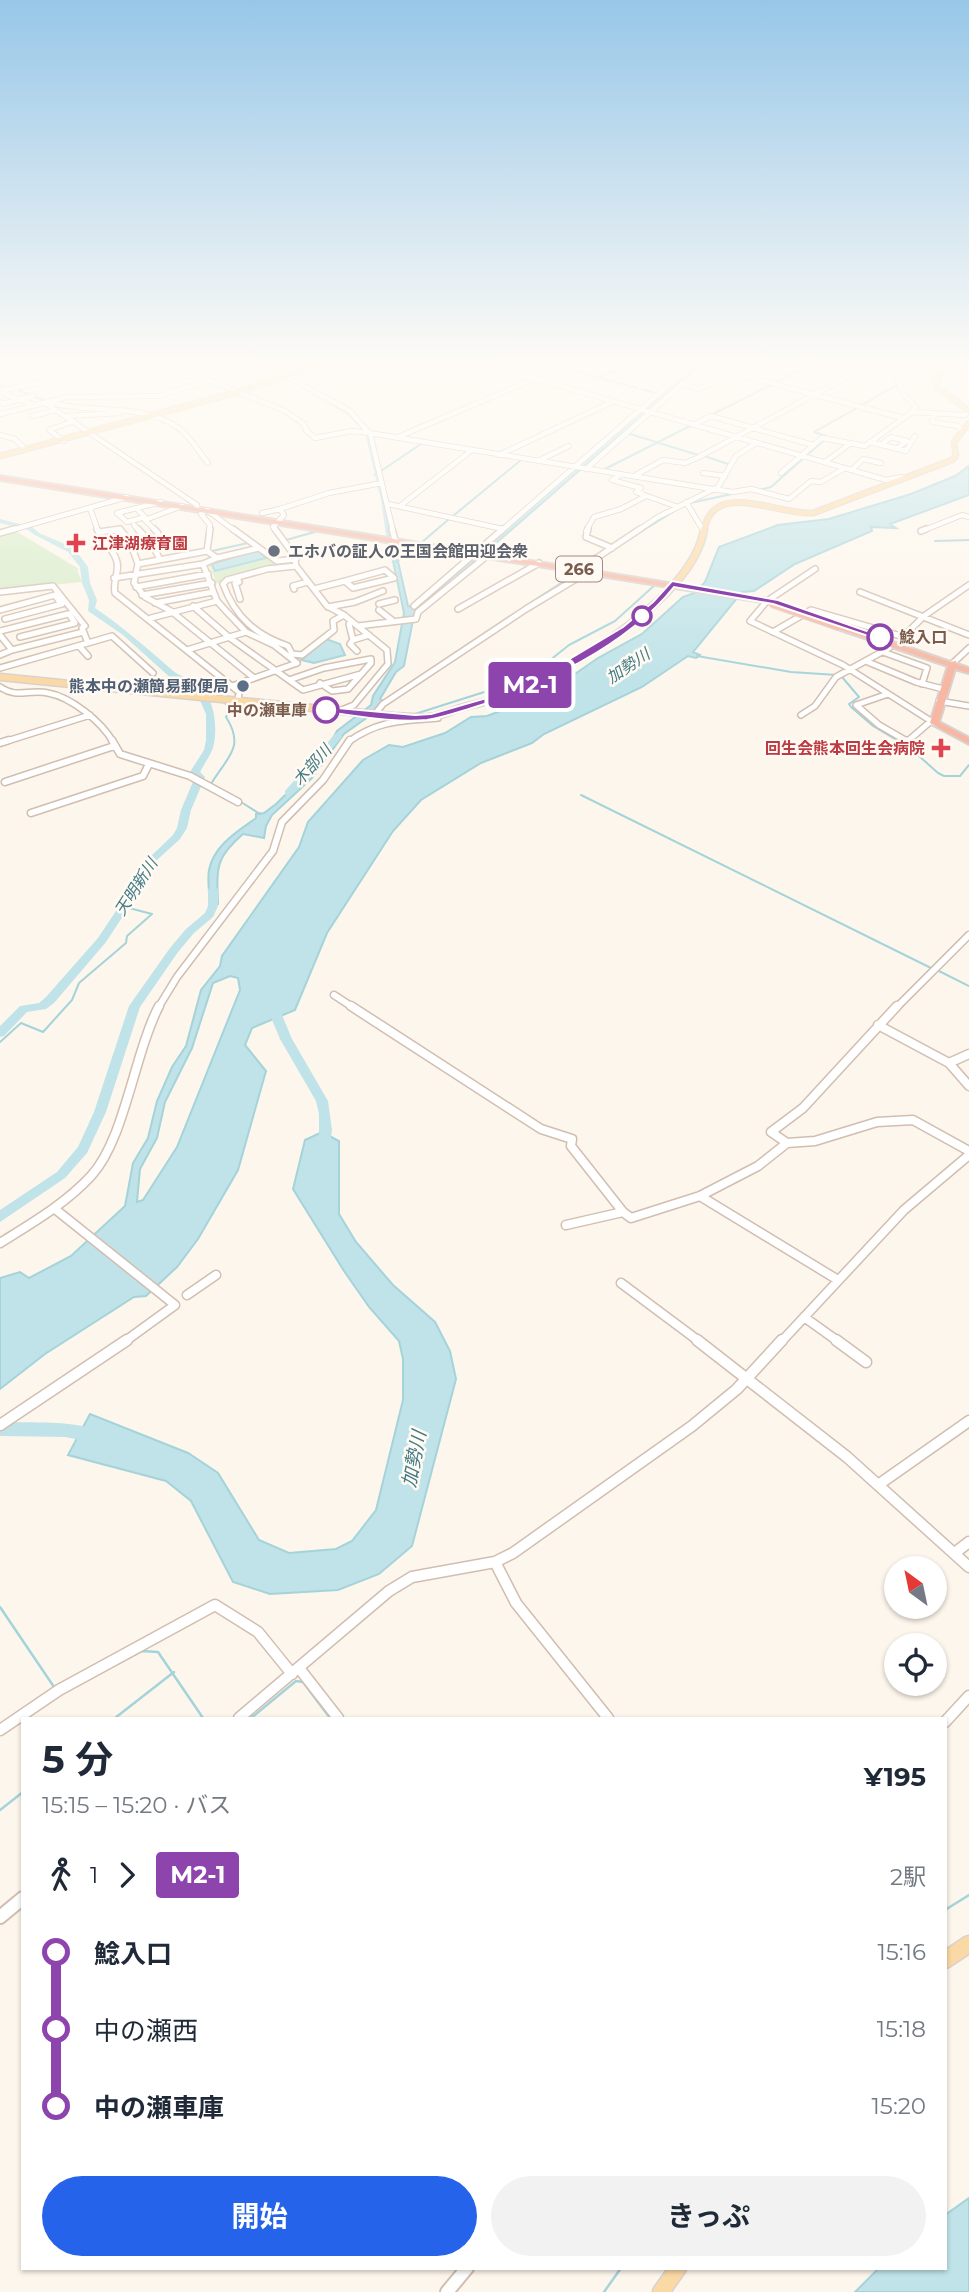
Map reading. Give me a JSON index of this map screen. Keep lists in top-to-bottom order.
{
  "streets": {
    "highway": ["266"]
  },
  "water": ["加勢川", "木部川", "天明新川"],
  "places": {
    "health": ["江津湖療育園", "回生会熊本回生会病院"],
    "other": [
      "エホバの証人の王国会館田迎会衆",
      "鯰入口",
      "熊本中の瀬簡易郵便局",
      "中の瀬車庫"
    ]
  },
  "lines": ["bus line M2-1"],
  "north": "top left",
  "page": {
    "on_map": "M2-1",
    "heading": ["5 分", "15:15 – 15:20 · バス", "¥195"],
    "legs": ["1", "M2-1", "2駅"],
    "list": [
      {
        "name": "鯰入口",
        "value": "15:16"
      },
      {
        "name": "中の瀬西",
        "value": "15:18"
      },
      {
        "name": "中の瀬車庫",
        "value": "15:20"
      }
    ],
    "buttons": ["開始", "きっぷ"]
  }
}
